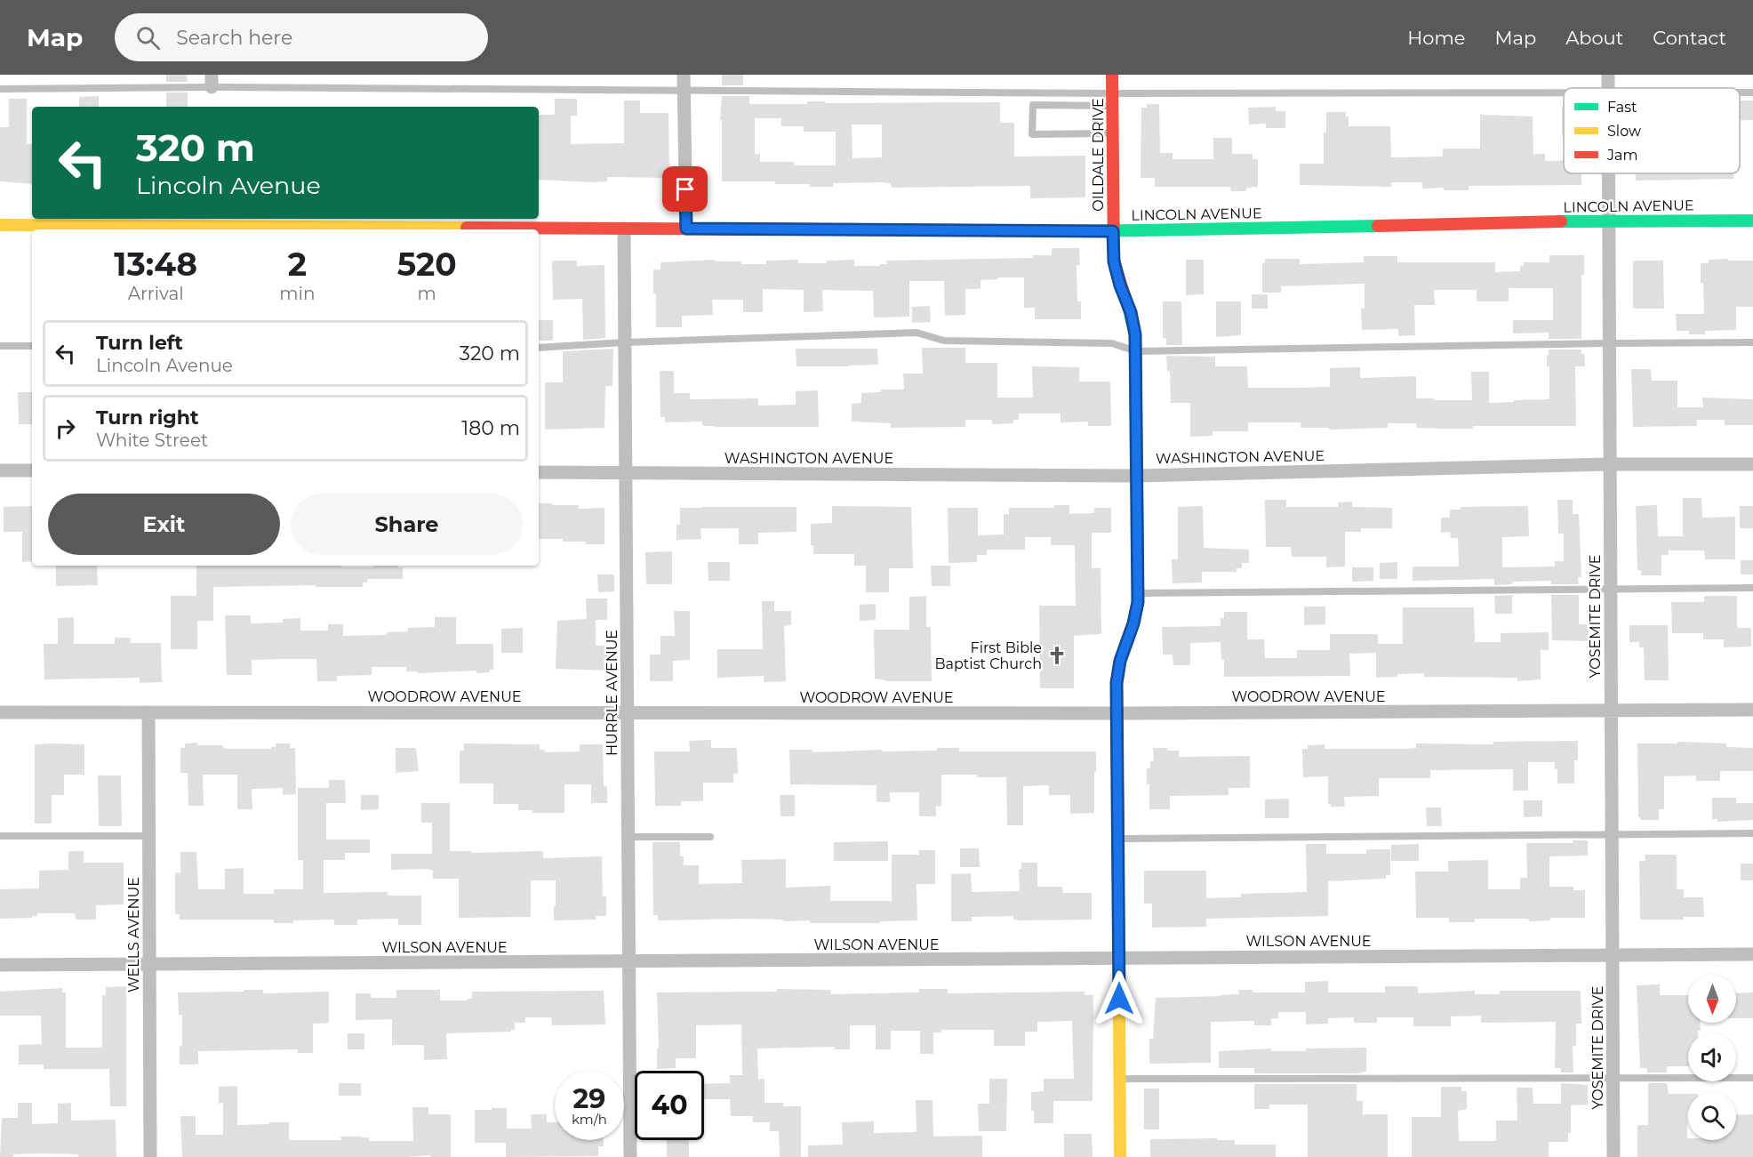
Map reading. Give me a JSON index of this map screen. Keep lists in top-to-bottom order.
{
  "streets": {
    "street": [
      "OILDALE DRIVE",
      "LINCOLN AVENUE",
      "WASHINGTON AVENUE",
      "YOSEMITE DRIVE",
      "HURRLE AVENUE",
      "WOODROW AVENUE",
      "WELLS AVENUE",
      "WILSON AVENUE"
    ]
  },
  "crossings": [
    ["OILDALE DRIVE", "LINCOLN AVENUE"],
    ["OILDALE DRIVE", "WASHINGTON AVENUE"],
    ["OILDALE DRIVE", "WOODROW AVENUE"],
    ["OILDALE DRIVE", "WILSON AVENUE"],
    ["LINCOLN AVENUE", "YOSEMITE DRIVE"],
    ["LINCOLN AVENUE", "HURRLE AVENUE"],
    ["WASHINGTON AVENUE", "YOSEMITE DRIVE"],
    ["WASHINGTON AVENUE", "HURRLE AVENUE"],
    ["YOSEMITE DRIVE", "WOODROW AVENUE"],
    ["YOSEMITE DRIVE", "WILSON AVENUE"],
    ["HURRLE AVENUE", "WOODROW AVENUE"],
    ["HURRLE AVENUE", "WILSON AVENUE"],
    ["WOODROW AVENUE", "WELLS AVENUE"],
    ["WELLS AVENUE", "WILSON AVENUE"]
  ],
  "places": {
    "church": ["First Bible Baptist Church"]
  },
  "legend": ["Fast", "Slow", "Jam"],
  "north": "bottom",
  "page": {
    "header": "Map",
    "search": "Search here",
    "nav": [
      "Home",
      "Map",
      "About",
      "Contact"
    ],
    "turn": ["320 m", "Lincoln Avenue"],
    "eta": [
      "13:48",
      "Arrival",
      "2",
      "min",
      "520",
      "m"
    ],
    "list": [
      {
        "name": "Turn left",
        "note": "Lincoln Avenue",
        "value": "320 m"
      },
      {
        "name": "Turn right",
        "note": "White Street",
        "value": "180 m"
      }
    ],
    "buttons": ["Exit", "Share"],
    "speed": "29 km/h",
    "limit": "40"
  }
}
